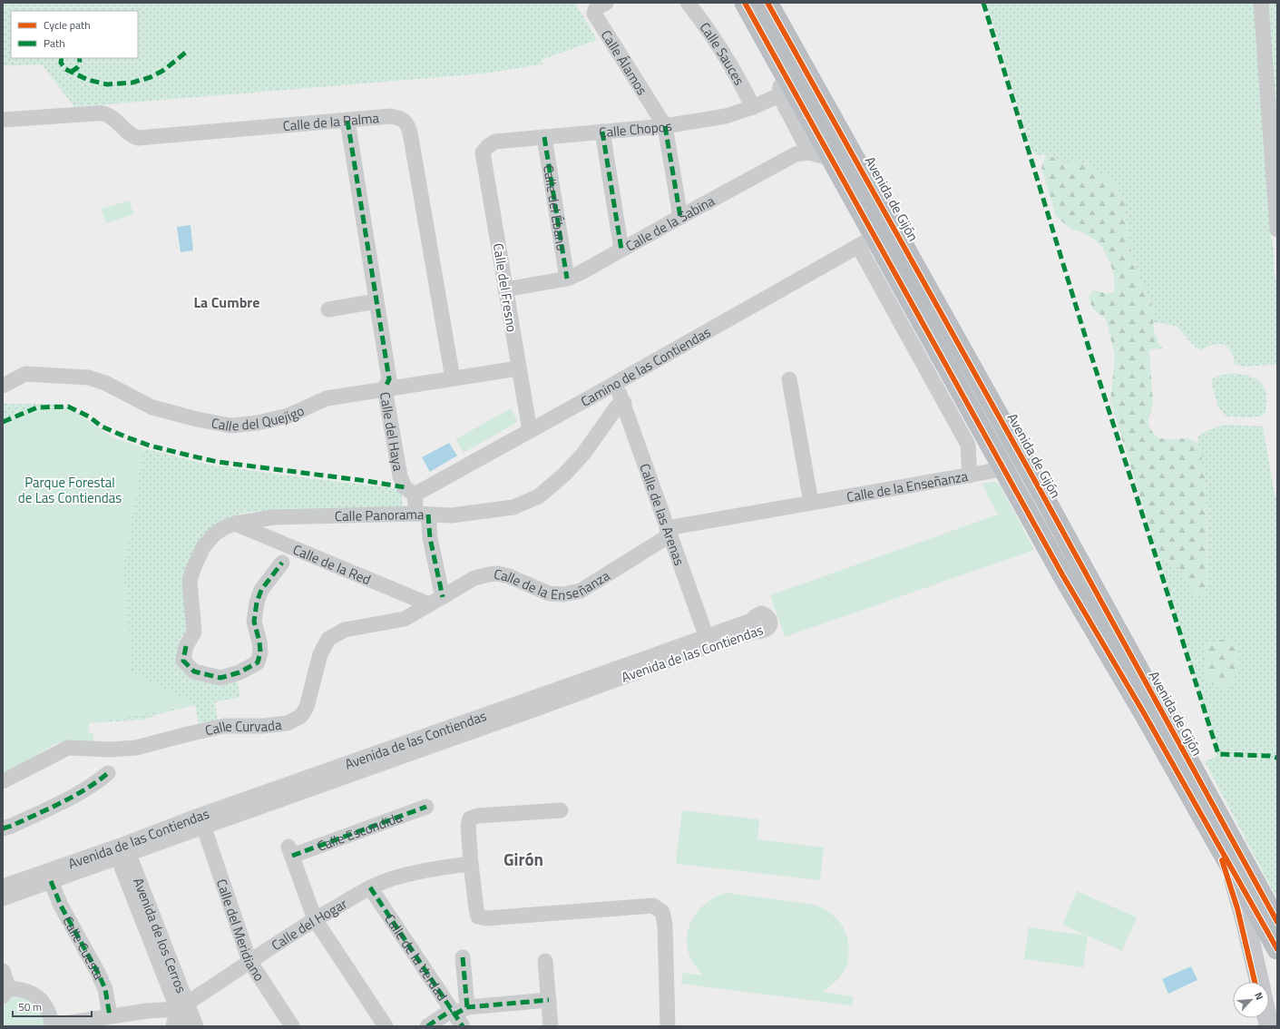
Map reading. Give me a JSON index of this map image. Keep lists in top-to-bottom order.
{
  "streets": {
    "highway": ["Avenida de Gijón"],
    "street": [
      "Calle Sauces",
      "Calle Álamos",
      "Calle de la Palma",
      "Calle Chopos",
      "Calle del Ébano",
      "Calle de la Sabina",
      "Calle del Fresno",
      "Camino de las Contiendas",
      "Calle del Quejigo",
      "Calle del Haya",
      "Calle de la Enseñanza",
      "Calle de las Arenas",
      "Calle Panorama",
      "Calle de la Red",
      "Avenida de las Contiendas",
      "Calle Curvada",
      "Calle Escondida",
      "Calle del Hogar",
      "Calle del Meridiano",
      "Avenida de los Cerros",
      "Calle Cuesta",
      "Calle de la Verdad"
    ]
  },
  "crossings": [
    ["Calle Sauces", "Calle Chopos"],
    ["Calle Álamos", "Calle Chopos"],
    ["Calle de la Palma", "Calle del Quejigo"],
    ["Calle de la Palma", "Calle del Haya"],
    ["Calle Chopos", "Avenida de Gijón"],
    ["Calle Chopos", "Calle del Ébano"],
    ["Calle Chopos", "Calle del Fresno"],
    ["Avenida de Gijón", "Calle de la Sabina"],
    ["Avenida de Gijón", "Camino de las Contiendas"],
    ["Avenida de Gijón", "Calle de la Enseñanza"],
    ["Calle del Ébano", "Calle de la Sabina"],
    ["Calle de la Sabina", "Calle del Fresno"],
    ["Calle del Fresno", "Camino de las Contiendas"],
    ["Calle del Fresno", "Calle del Quejigo"],
    ["Camino de las Contiendas", "Calle del Haya"],
    ["Camino de las Contiendas", "Calle de las Arenas"],
    ["Calle del Quejigo", "Calle del Haya"],
    ["Calle de la Enseñanza", "Calle de las Arenas"],
    ["Calle de la Enseñanza", "Calle de la Red"],
    ["Calle de la Enseñanza", "Calle Curvada"],
    ["Calle de las Arenas", "Calle Panorama"],
    ["Calle de las Arenas", "Avenida de las Contiendas"],
    ["Calle Panorama", "Calle de la Red"],
    ["Calle de la Red", "Calle Curvada"],
    ["Avenida de las Contiendas", "Calle del Meridiano"],
    ["Avenida de las Contiendas", "Avenida de los Cerros"],
    ["Avenida de las Contiendas", "Calle Cuesta"],
    ["Calle Escondida", "Calle del Hogar"],
    ["Calle del Hogar", "Calle del Meridiano"],
    ["Calle del Hogar", "Avenida de los Cerros"],
    ["Calle del Hogar", "Calle de la Verdad"]
  ],
  "districts": ["La Cumbre", "Girón"],
  "parks": ["Parque Forestal de Las Contiendas"],
  "legend": ["Cycle path", "Path"],
  "scale_bar": "50 m",
  "north": "top right"
}
